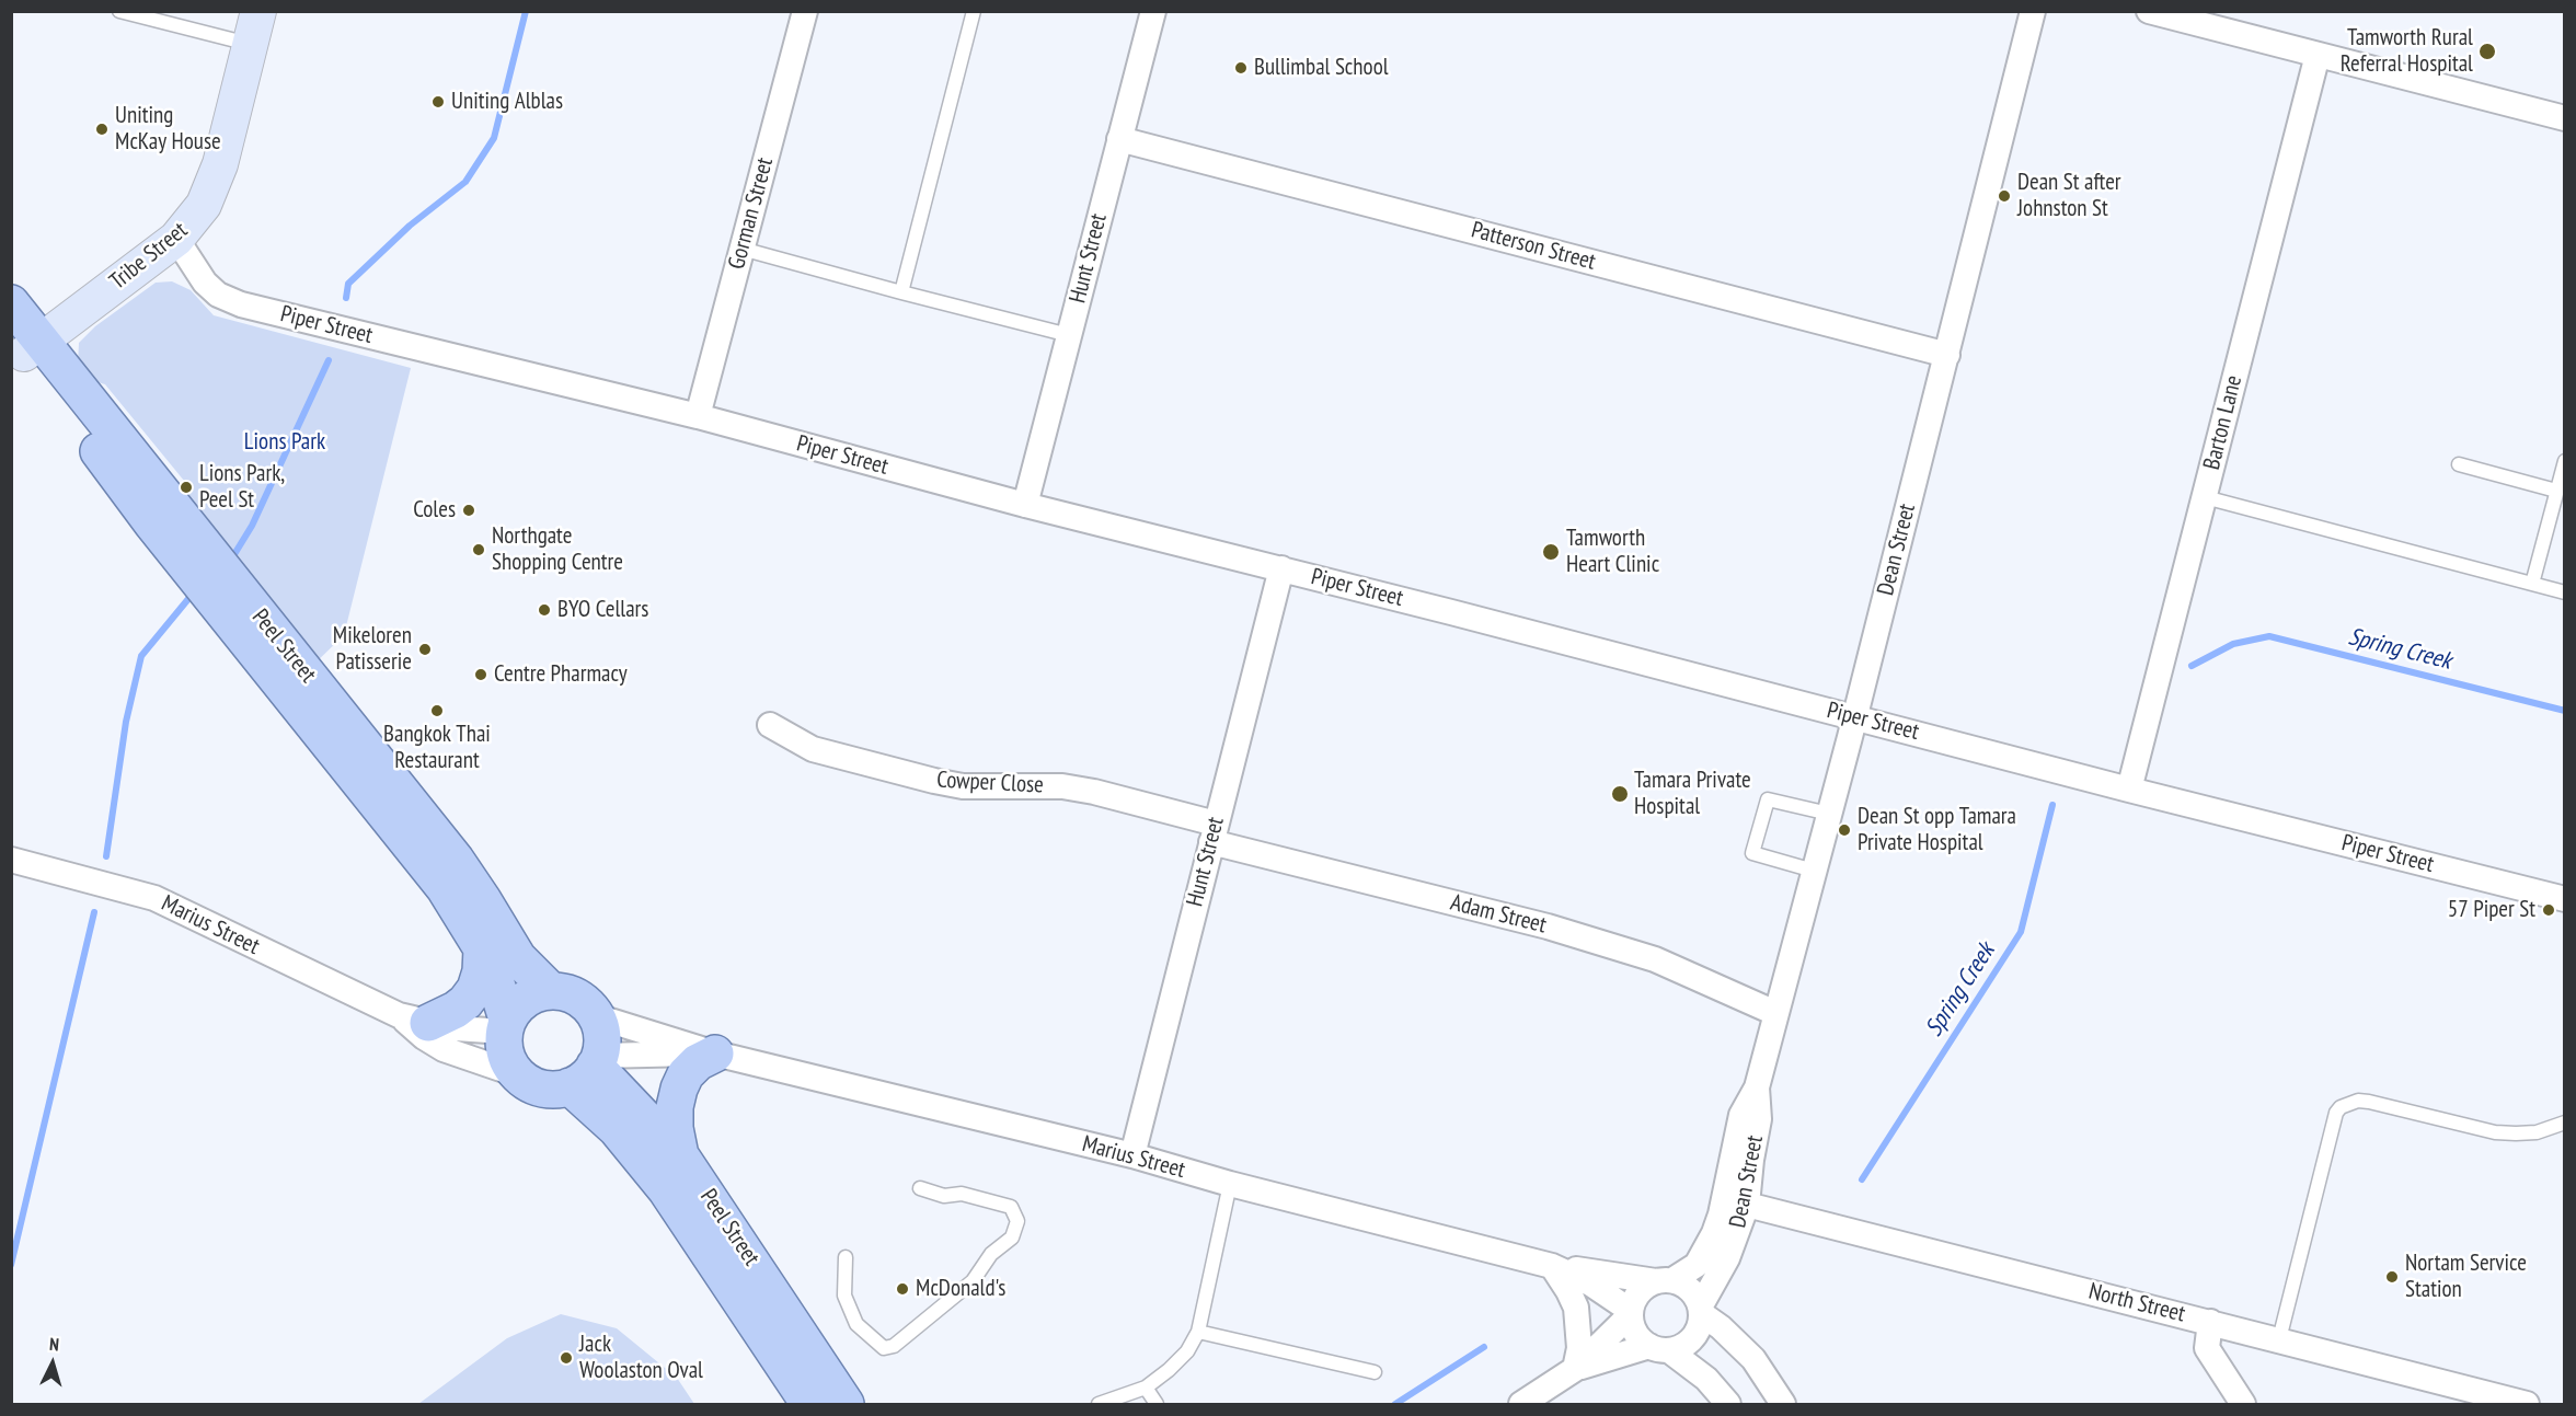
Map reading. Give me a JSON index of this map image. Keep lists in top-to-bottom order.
{
  "streets": {
    "main road": ["Peel Street"],
    "street": [
      "Gorman Street",
      "Patterson Street",
      "Tribe Street",
      "Hunt Street",
      "Piper Street",
      "Barton Lane",
      "Dean Street",
      "Cowper Close",
      "Adam Street",
      "Marius Street",
      "North Street"
    ]
  },
  "crossings": [
    ["Gorman Street", "Piper Street"],
    ["Patterson Street", "Hunt Street"],
    ["Patterson Street", "Dean Street"],
    ["Tribe Street", "Piper Street"],
    ["Tribe Street", "Peel Street"],
    ["Hunt Street", "Piper Street"],
    ["Hunt Street", "Cowper Close"],
    ["Hunt Street", "Adam Street"],
    ["Hunt Street", "Marius Street"],
    ["Piper Street", "Barton Lane"],
    ["Piper Street", "Dean Street"],
    ["Dean Street", "Adam Street"],
    ["Dean Street", "Marius Street"],
    ["Dean Street", "North Street"],
    ["Peel Street", "Marius Street"],
    ["Cowper Close", "Adam Street"]
  ],
  "water": ["Spring Creek"],
  "parks": ["Lions Park"],
  "places": [
    "Tamworth Rural Referral Hospital",
    "Bullimbal School",
    "Uniting Alblas",
    "Uniting McKay House",
    "Dean St after Johnston St",
    "Lions Park, Peel St",
    "Coles",
    "Northgate Shopping Centre",
    "Tamworth Heart Clinic",
    "BYO Cellars",
    "Mikeloren Patisserie",
    "Centre Pharmacy",
    "Bangkok Thai Restaurant",
    "Tamara Private Hospital",
    "Dean St opp Tamara Private Hospital",
    "57 Piper St",
    "Nortam Service Station",
    "McDonald's",
    "Jack Woolaston Oval"
  ],
  "north": "top"
}
